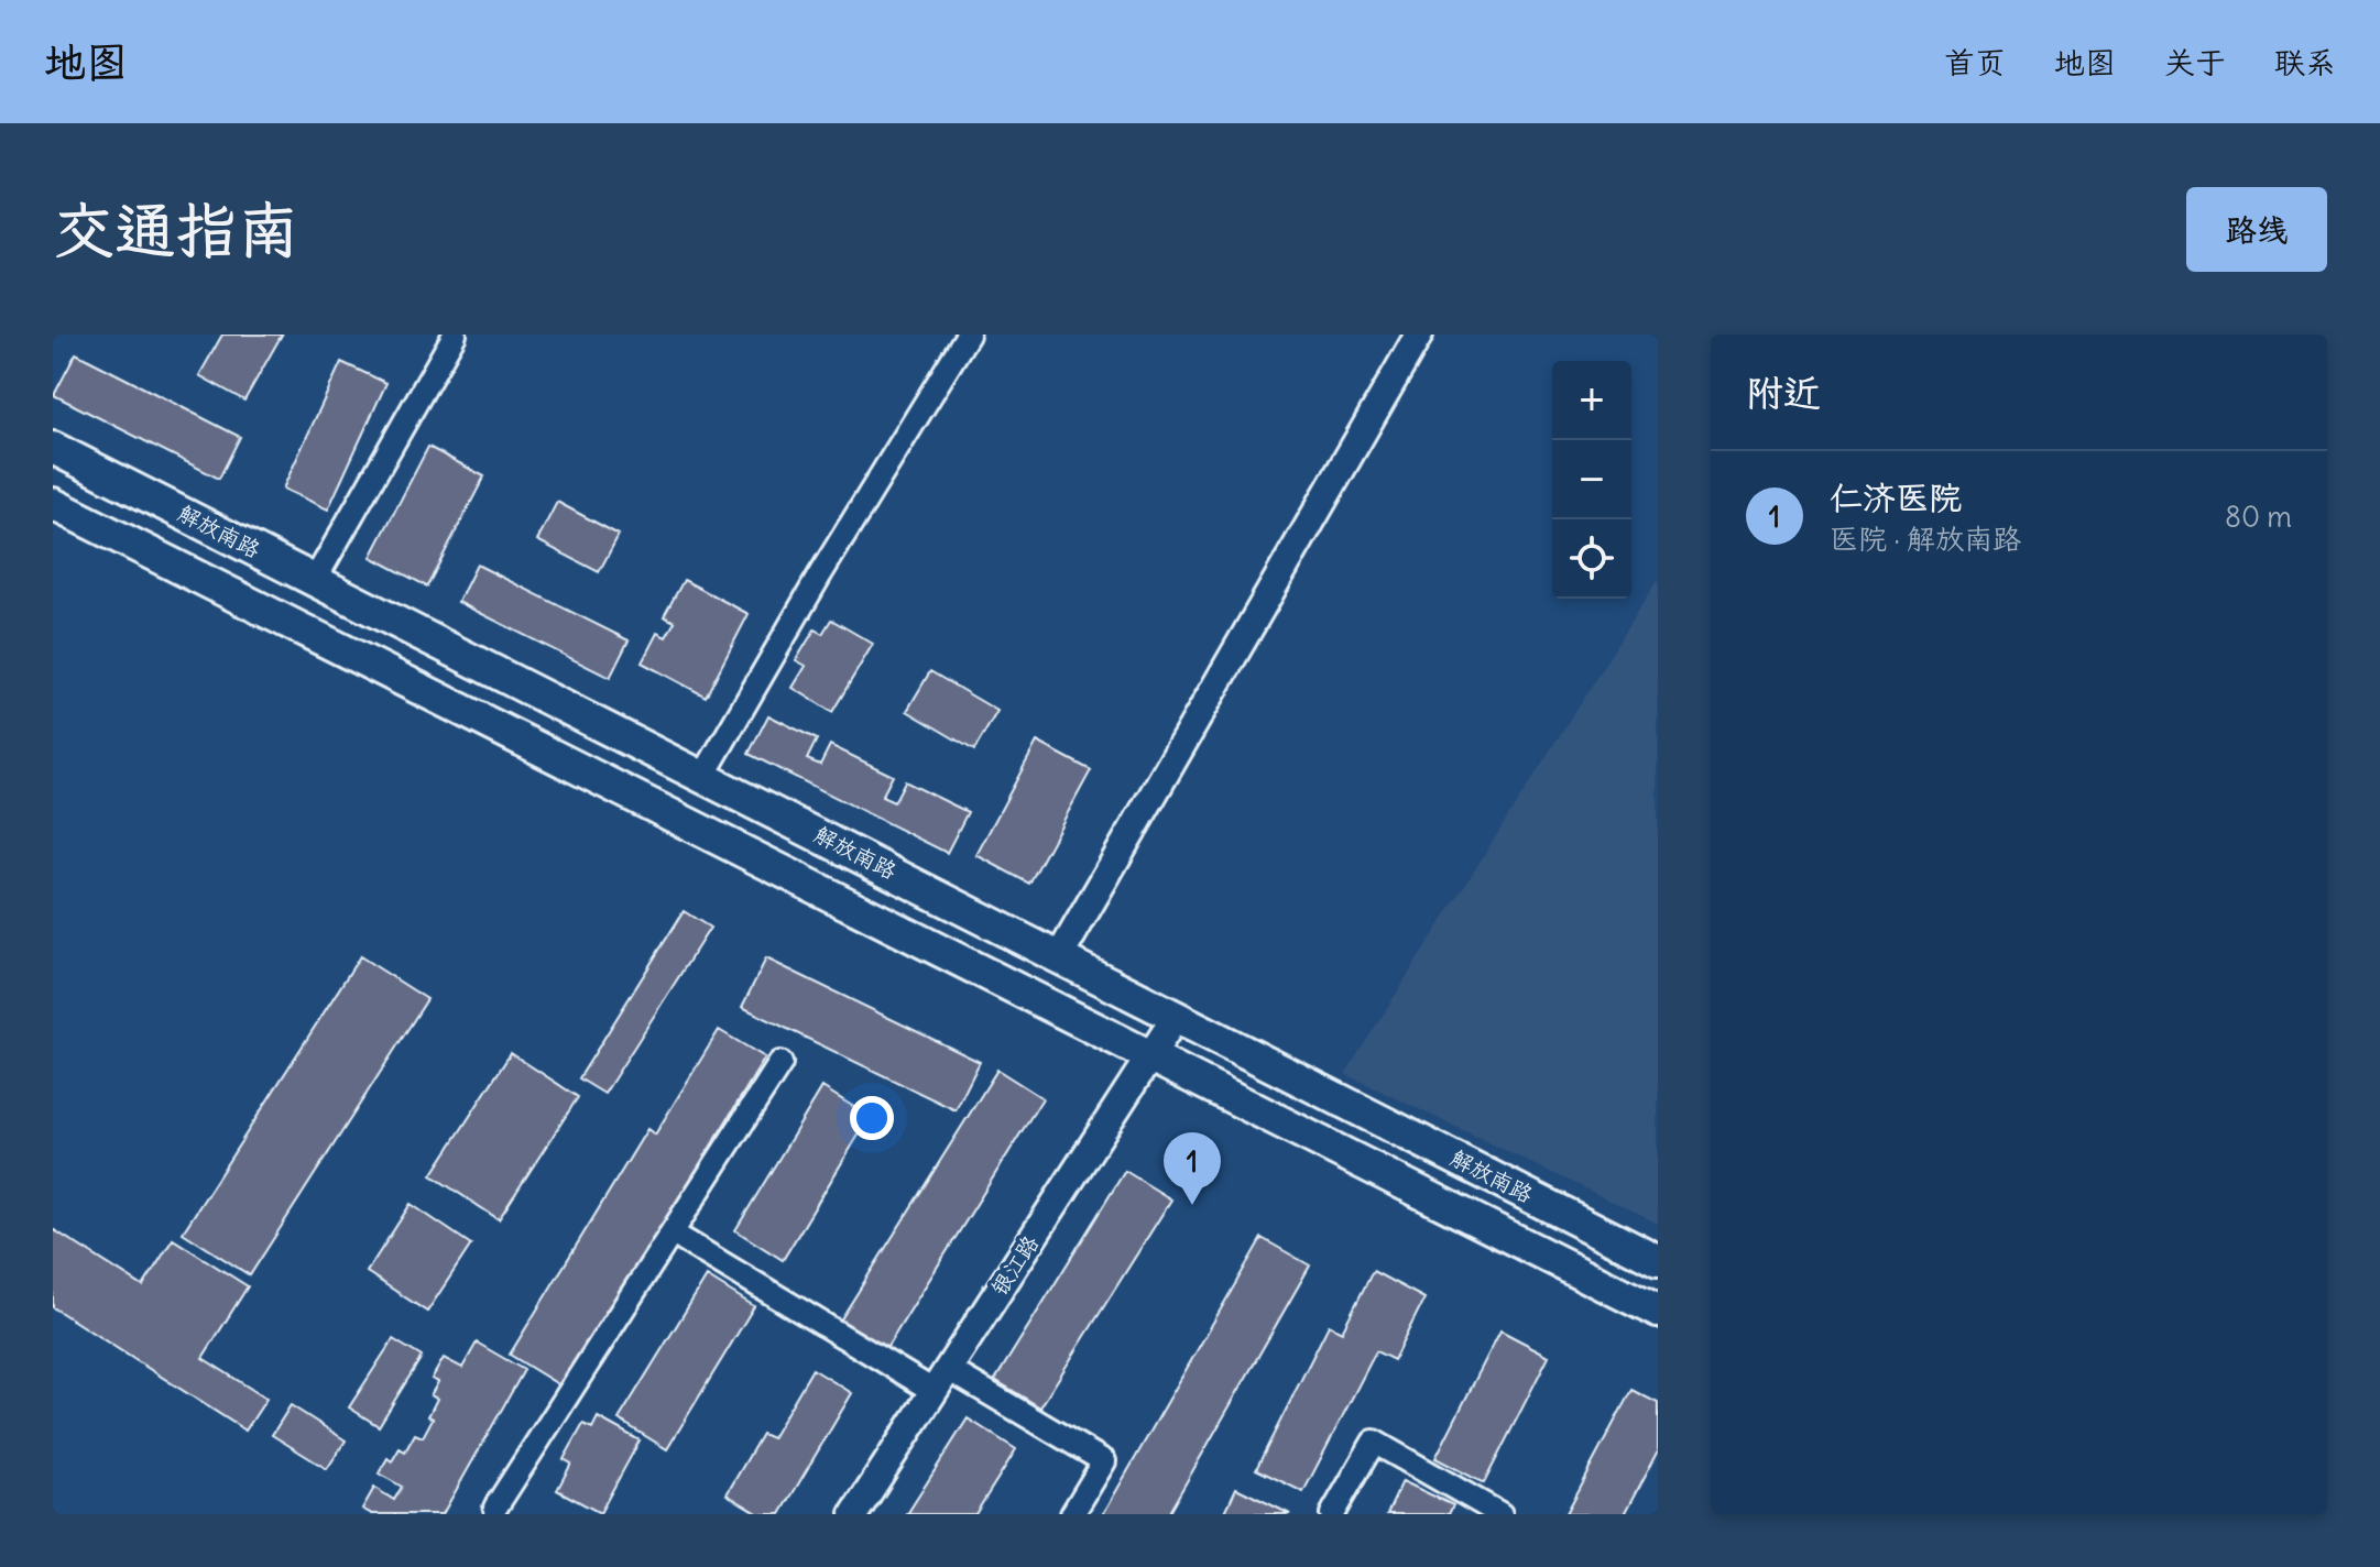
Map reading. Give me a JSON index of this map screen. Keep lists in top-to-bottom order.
{
  "streets": {
    "main road": ["解放南路"],
    "street": ["银江路"]
  },
  "crossings": [
    ["解放南路", "银江路"]
  ],
  "page": {
    "header": "地图",
    "nav": [
      "首页",
      "地图",
      "关于",
      "联系"
    ],
    "buttons": "路线",
    "title": "交通指南",
    "heading": "附近",
    "map_buttons": ["+", "−"],
    "list": [
      {
        "mark": "1",
        "name": "仁济医院",
        "note": "医院 · 解放南路",
        "value": "80 m"
      }
    ],
    "pins": "1"
  }
}
